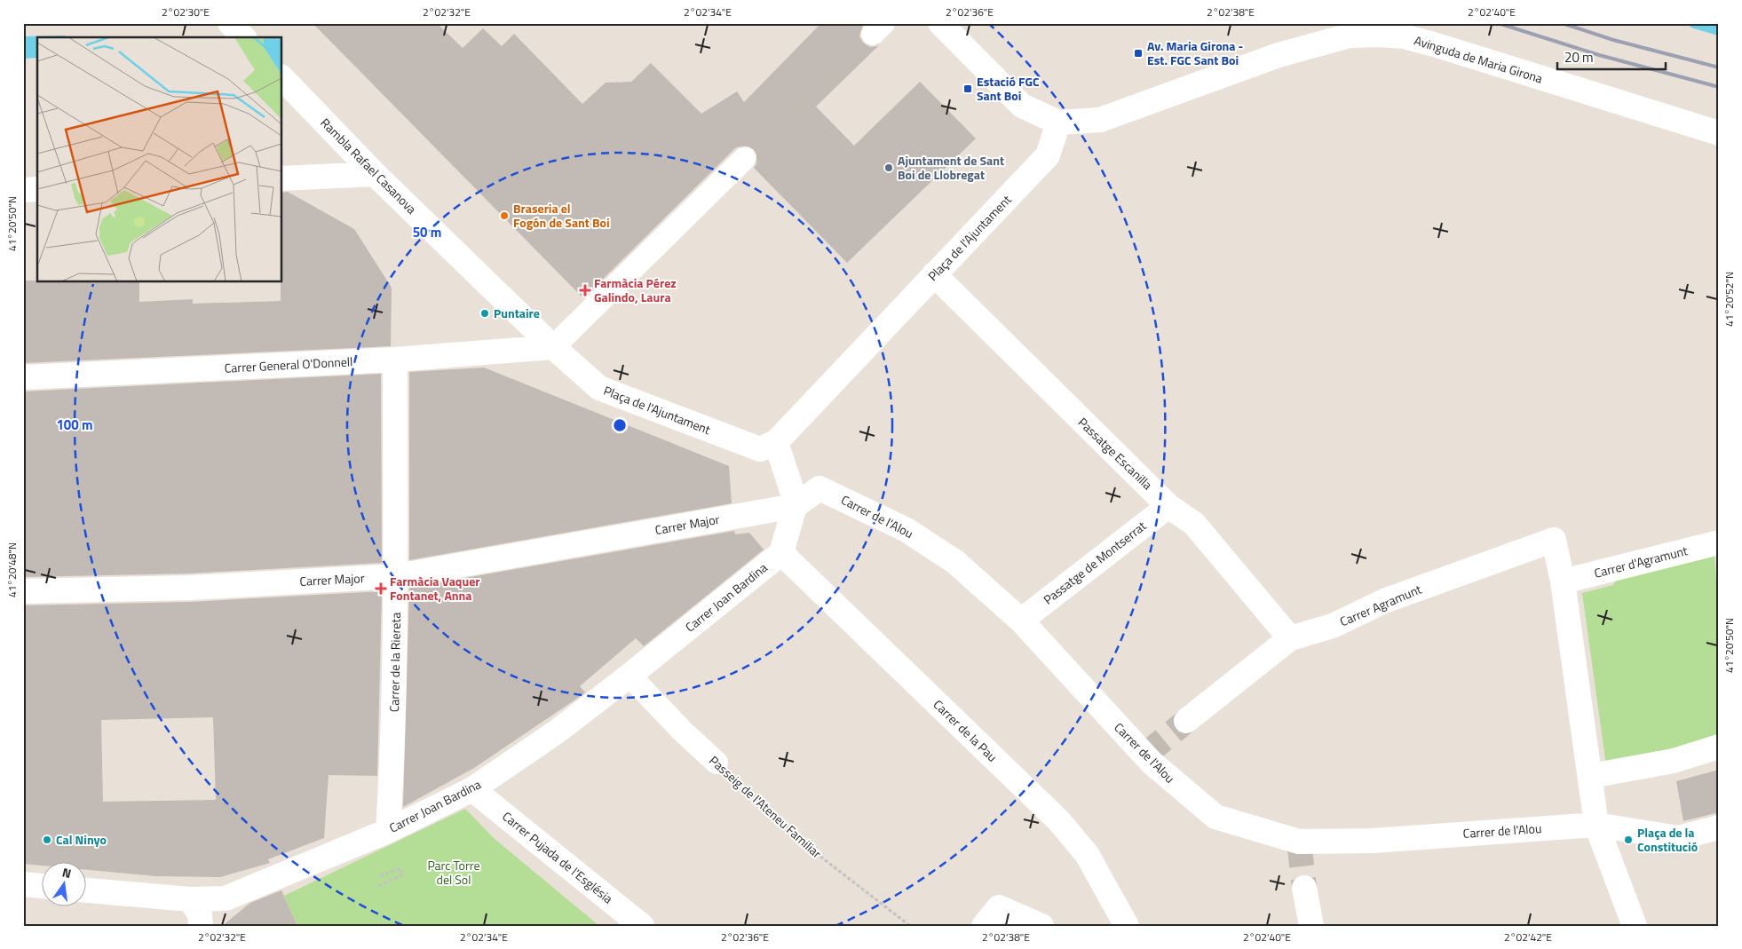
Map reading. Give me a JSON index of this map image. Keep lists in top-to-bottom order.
{
  "streets": {
    "street": [
      "Avinguda de Maria Girona",
      "Rambla Rafael Casanova",
      "Plaça de l'Ajuntament",
      "Carrer General O'Donnell",
      "Passatge Escanilla",
      "Carrer de l'Alou",
      "Carrer Major",
      "Carrer d'Agramunt",
      "Passatge de Montserrat",
      "Carrer Joan Bardina",
      "Carrer Agramunt",
      "Carrer de la Riereta",
      "Carrer de la Pau",
      "Passeig de l'Ateneu Familiar",
      "Carrer Pujada de l'Església"
    ]
  },
  "crossings": [
    ["Avinguda de Maria Girona", "Plaça de l'Ajuntament"],
    ["Rambla Rafael Casanova", "Plaça de l'Ajuntament"],
    ["Rambla Rafael Casanova", "Carrer General O'Donnell"],
    ["Plaça de l'Ajuntament", "Carrer General O'Donnell"],
    ["Plaça de l'Ajuntament", "Passatge Escanilla"],
    ["Carrer General O'Donnell", "Carrer de la Riereta"],
    ["Passatge Escanilla", "Passatge de Montserrat"],
    ["Passatge Escanilla", "Carrer Agramunt"],
    ["Carrer de l'Alou", "Carrer Major"],
    ["Carrer de l'Alou", "Passatge de Montserrat"],
    ["Carrer Major", "Carrer de la Riereta"],
    ["Carrer d'Agramunt", "Carrer Agramunt"],
    ["Carrer Joan Bardina", "Carrer de la Riereta"],
    ["Carrer Joan Bardina", "Carrer de la Pau"],
    ["Carrer Joan Bardina", "Passeig de l'Ateneu Familiar"],
    ["Carrer Joan Bardina", "Carrer Pujada de l'Església"]
  ],
  "parks": ["Parc Torre del Sol"],
  "places": {
    "transit": ["Av. Maria Girona - Est. FGC Sant Boi", "Estació FGC Sant Boi"],
    "other": [
      "Ajuntament de Sant Boi de Llobregat",
      "Braseria el Fogón de Sant Boi",
      "Puntaire",
      "Cal Ninyo",
      "Plaça de la Constitució"
    ],
    "health": ["Farmàcia Pérez Galindo, Laura", "Farmàcia Vaquer Fontanet, Anna"]
  },
  "scale_bar": "20 m",
  "north": "top",
  "coordinates": [
    "2°02'30\"E",
    "2°02'32\"E",
    "2°02'34\"E",
    "2°02'36\"E",
    "2°02'38\"E",
    "2°02'40\"E",
    "41°20'50\"N",
    "41°20'52\"N",
    "41°20'48\"N",
    "2°02'42\"E"
  ],
  "rings": ["50 m", "100 m"]
}
